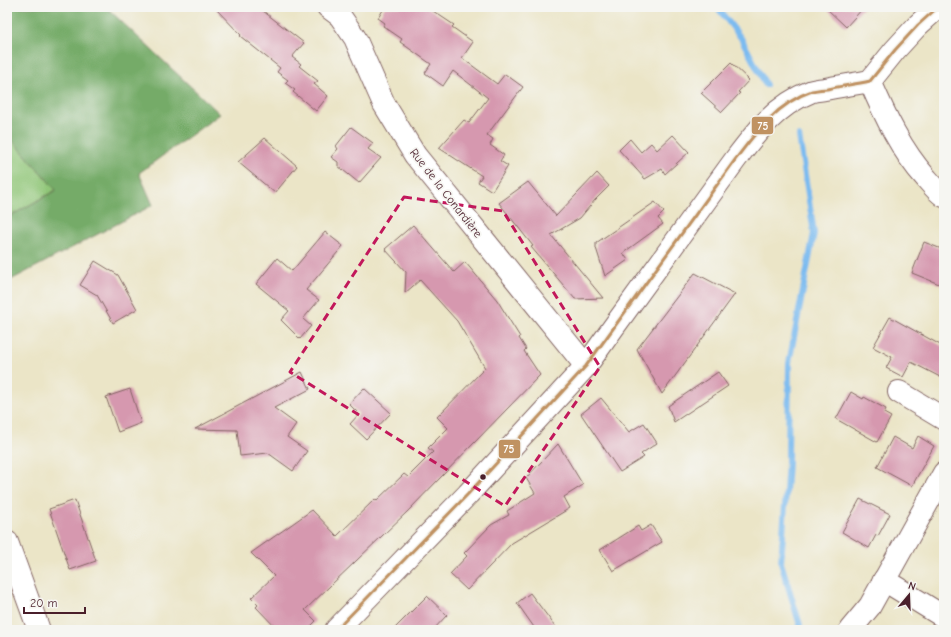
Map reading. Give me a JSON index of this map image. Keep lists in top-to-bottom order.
{
  "streets": {
    "street": ["Rue de la Conardière"]
  },
  "lines": ["transit line 75"],
  "scale_bar": "20 m",
  "north": "top"
}
